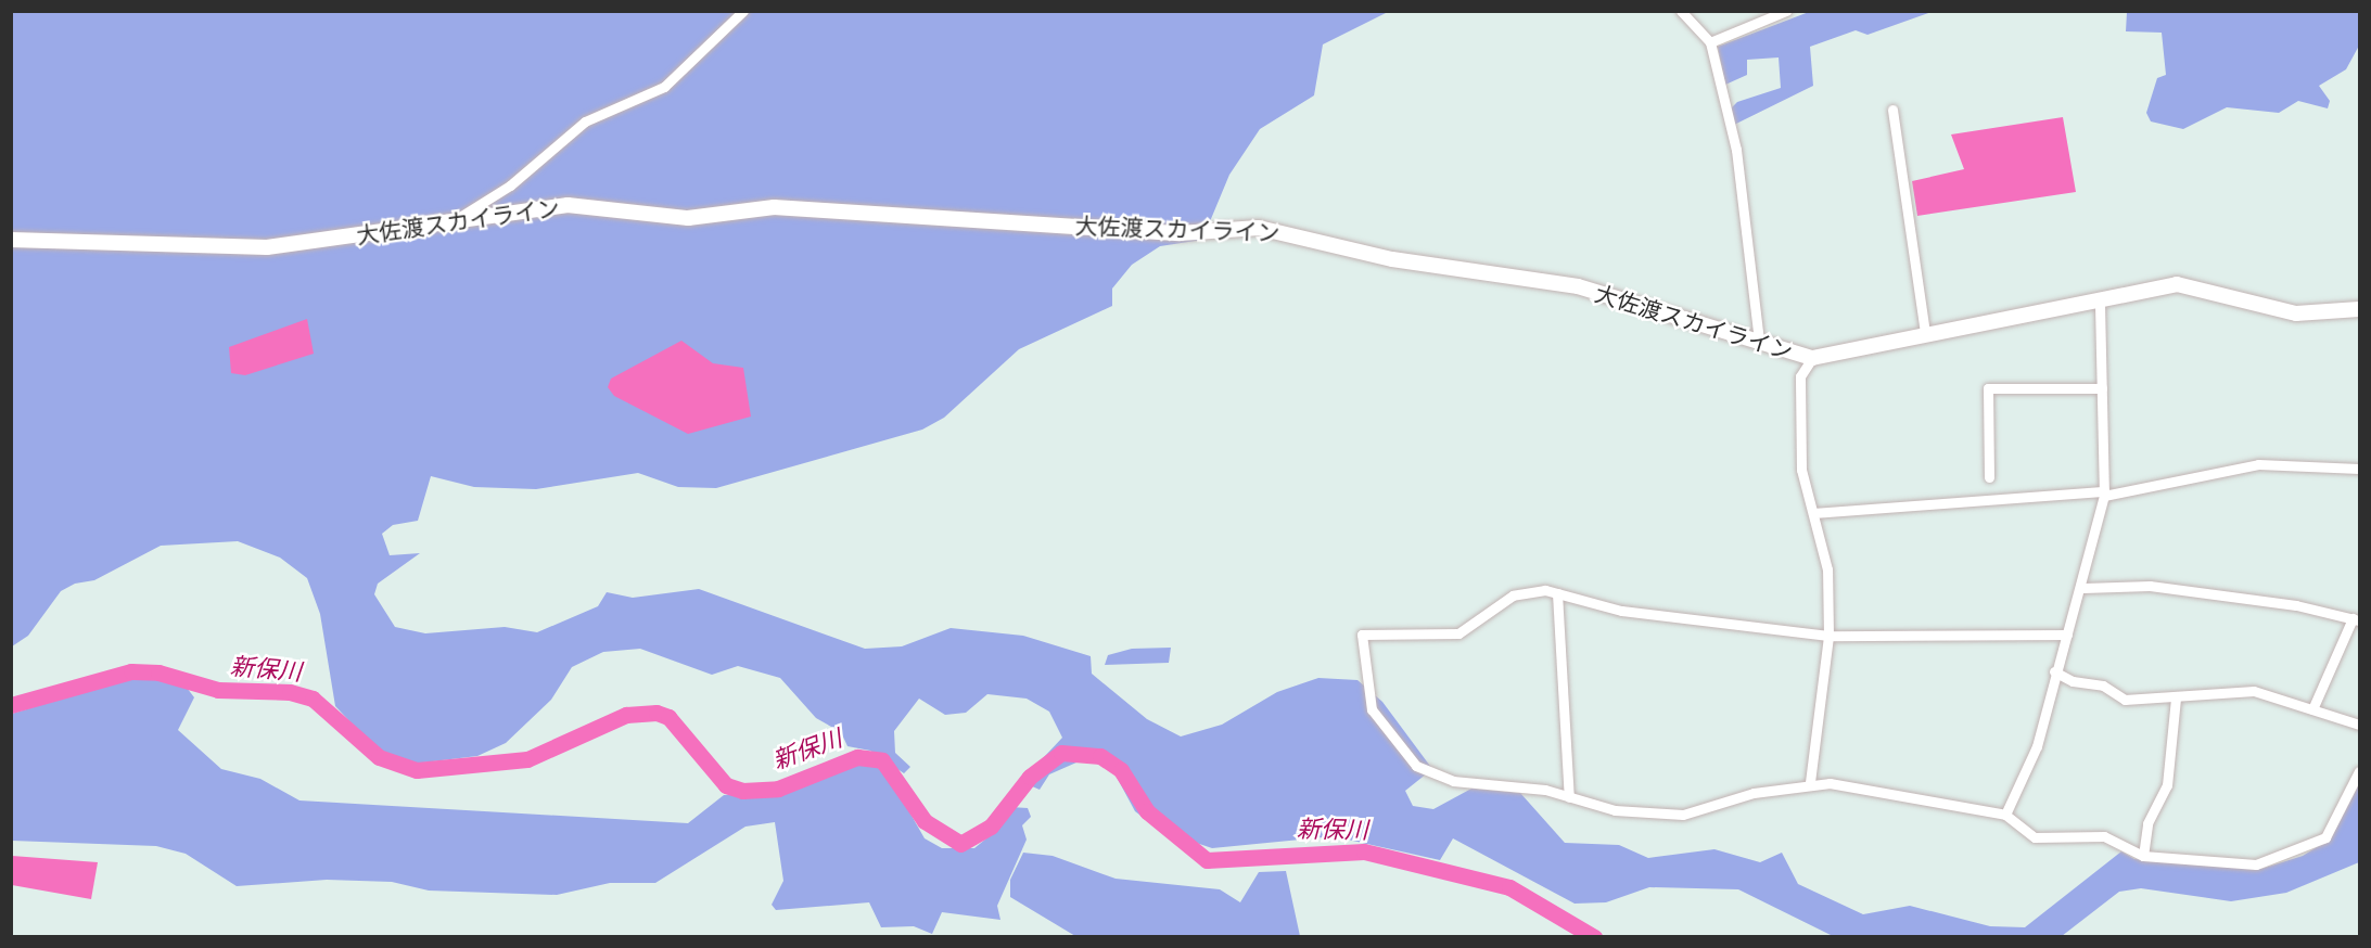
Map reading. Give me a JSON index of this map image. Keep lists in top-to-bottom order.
{
  "streets": {
    "street": ["大佐渡スカイライン"]
  },
  "water": ["新保川"]
}
